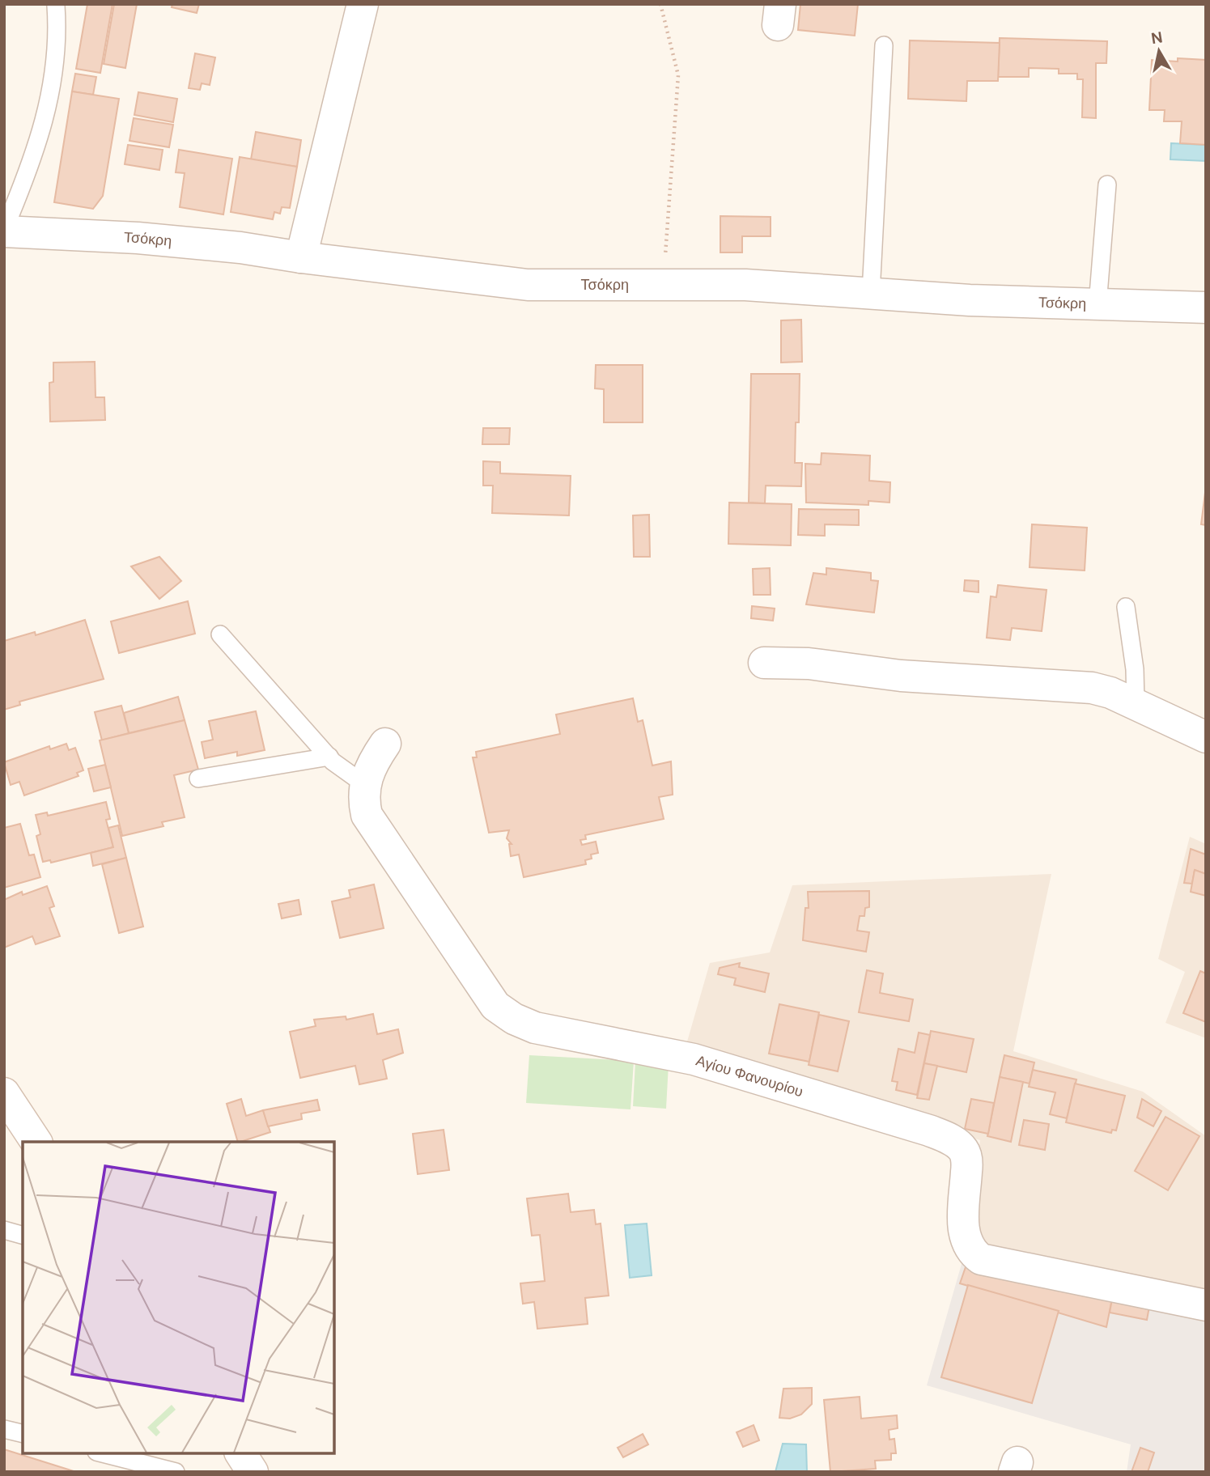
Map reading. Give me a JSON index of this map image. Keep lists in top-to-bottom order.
{
  "streets": {
    "street": ["Τσόκρη", "Αγίου Φανουρίου"]
  },
  "north": "top"
}
